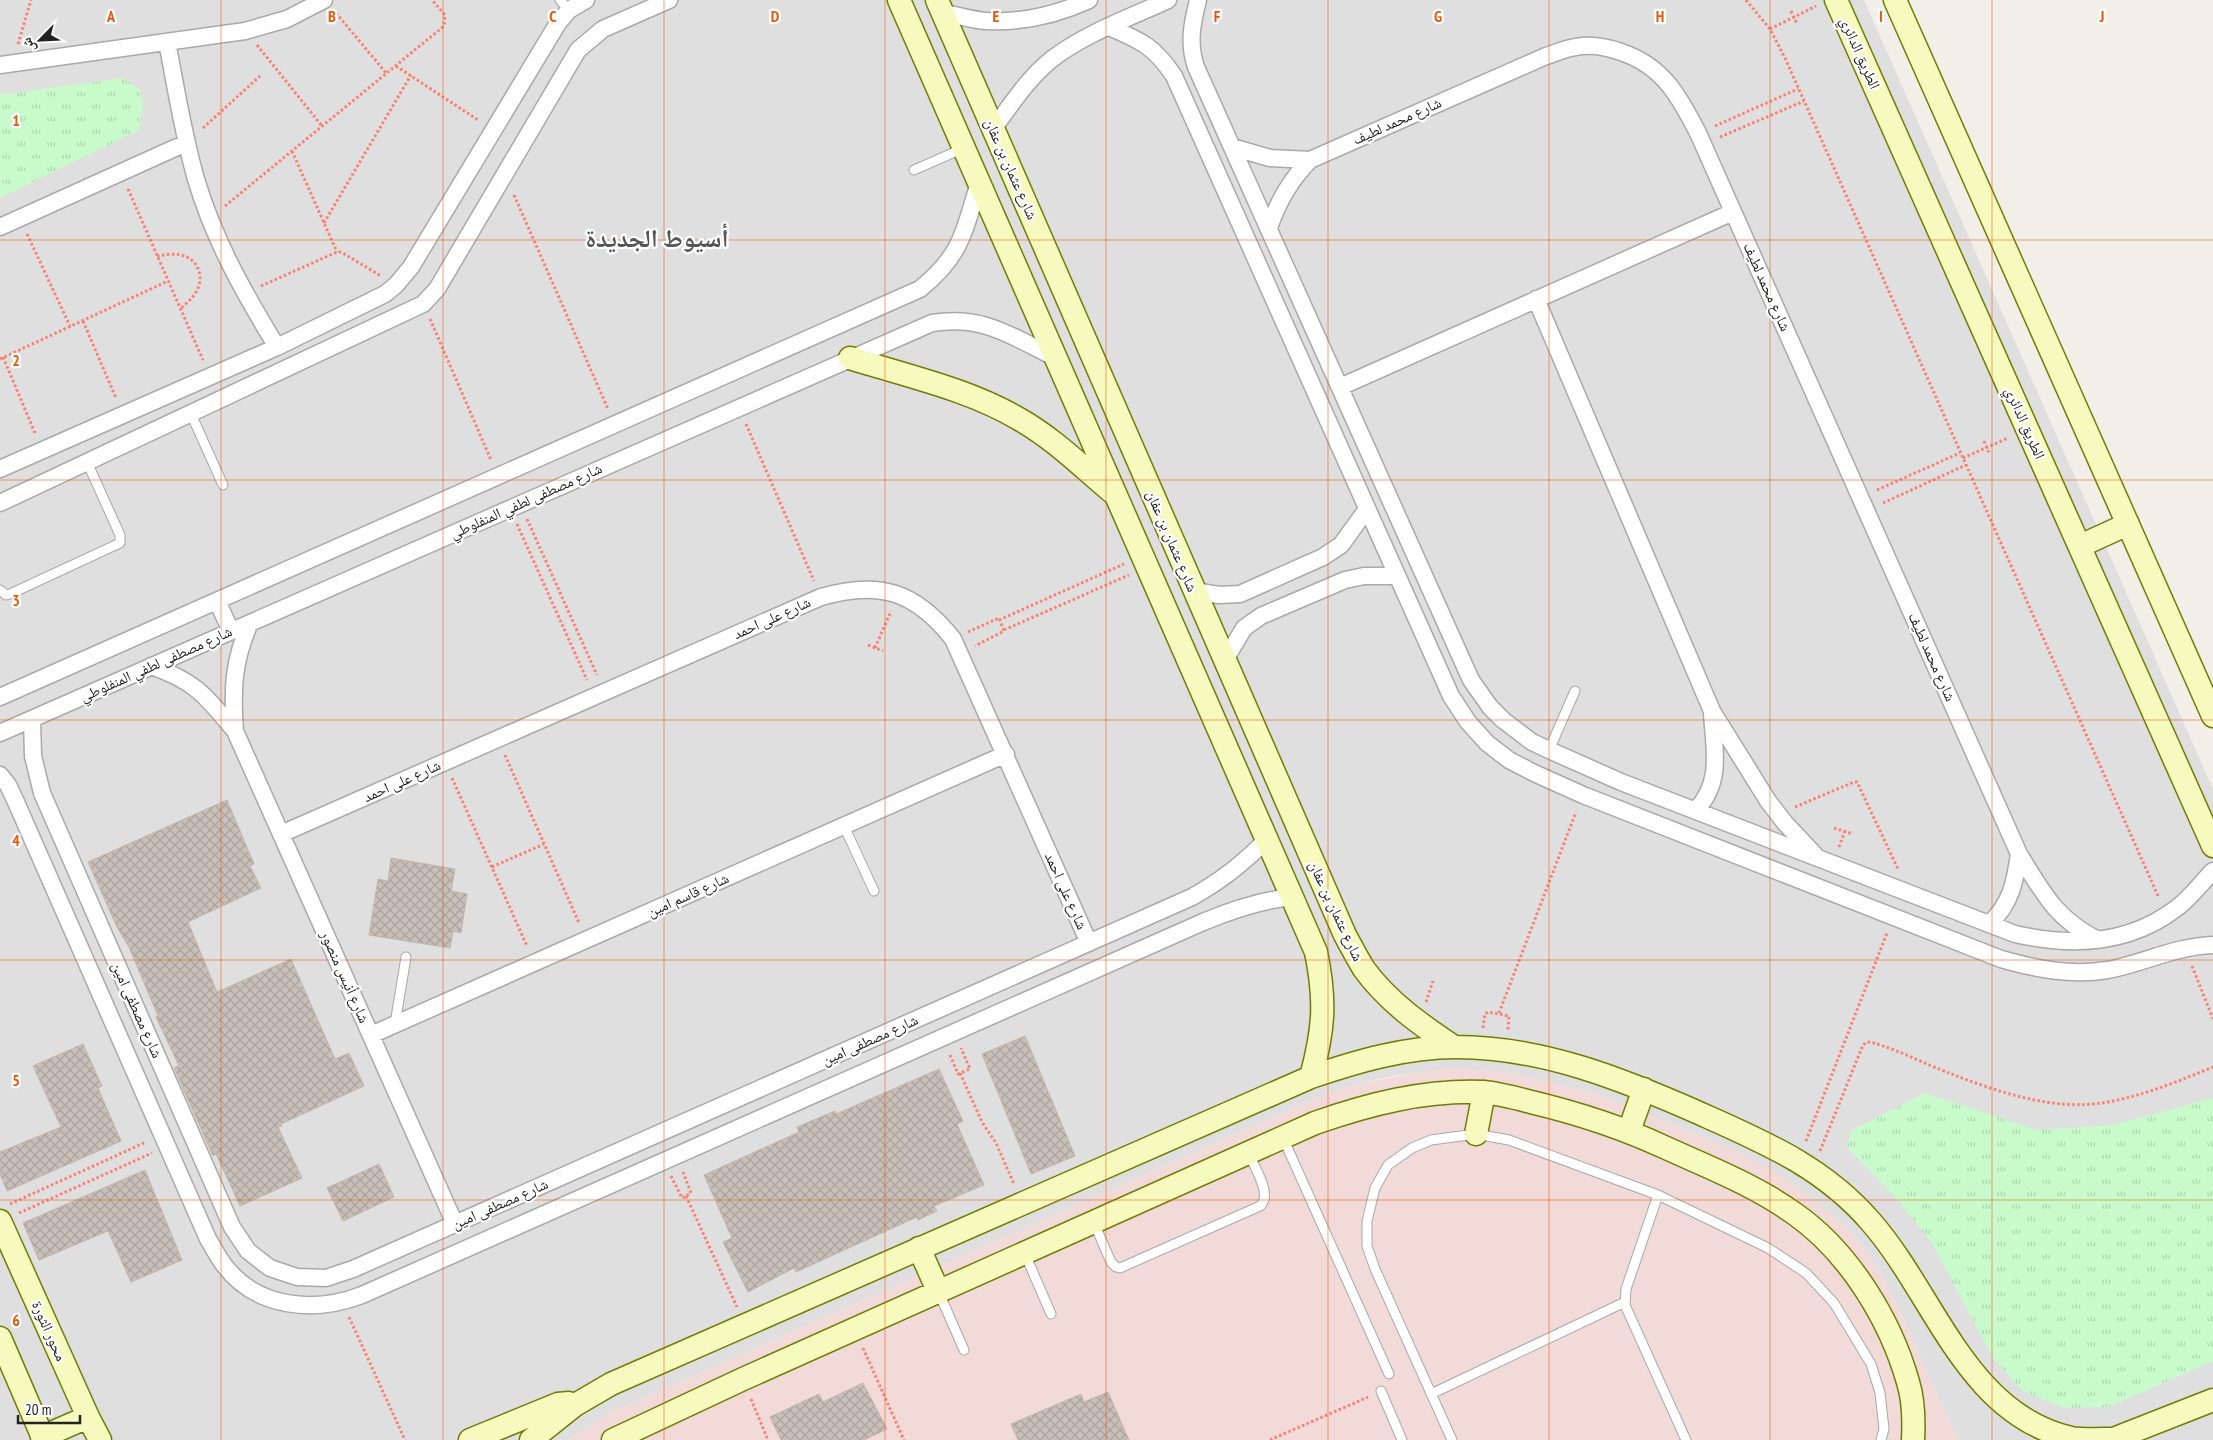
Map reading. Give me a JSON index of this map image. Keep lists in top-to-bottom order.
{
  "streets": {
    "street": [
      "الطريق الدائري",
      "شارع محمد لطيف",
      "شارع عثمان بن عفان",
      "شارع مصطفى لطفي المنفلوطي",
      "شارع على احمد",
      "شارع قاسم امين",
      "شارع أنيس منصور",
      "شارع مصطفى امين",
      "محور الثورة"
    ]
  },
  "crossings": [
    ["شارع مصطفى لطفي المنفلوطي", "شارع أنيس منصور"],
    ["شارع مصطفى لطفي المنفلوطي", "شارع مصطفى امين"],
    ["شارع على احمد", "شارع قاسم امين"],
    ["شارع على احمد", "شارع أنيس منصور"],
    ["شارع على احمد", "شارع مصطفى امين"],
    ["شارع قاسم امين", "شارع أنيس منصور"],
    ["شارع أنيس منصور", "شارع مصطفى امين"]
  ],
  "districts": ["أسيوط الجديدة"],
  "scale_bar": "20 m",
  "north": "bottom left",
  "grid": {
    "columns": [
      "A",
      "B",
      "C",
      "D",
      "E",
      "F",
      "G",
      "H",
      "I",
      "J"
    ],
    "rows": [
      "1",
      "2",
      "3",
      "4",
      "5",
      "6"
    ]
  }
}
